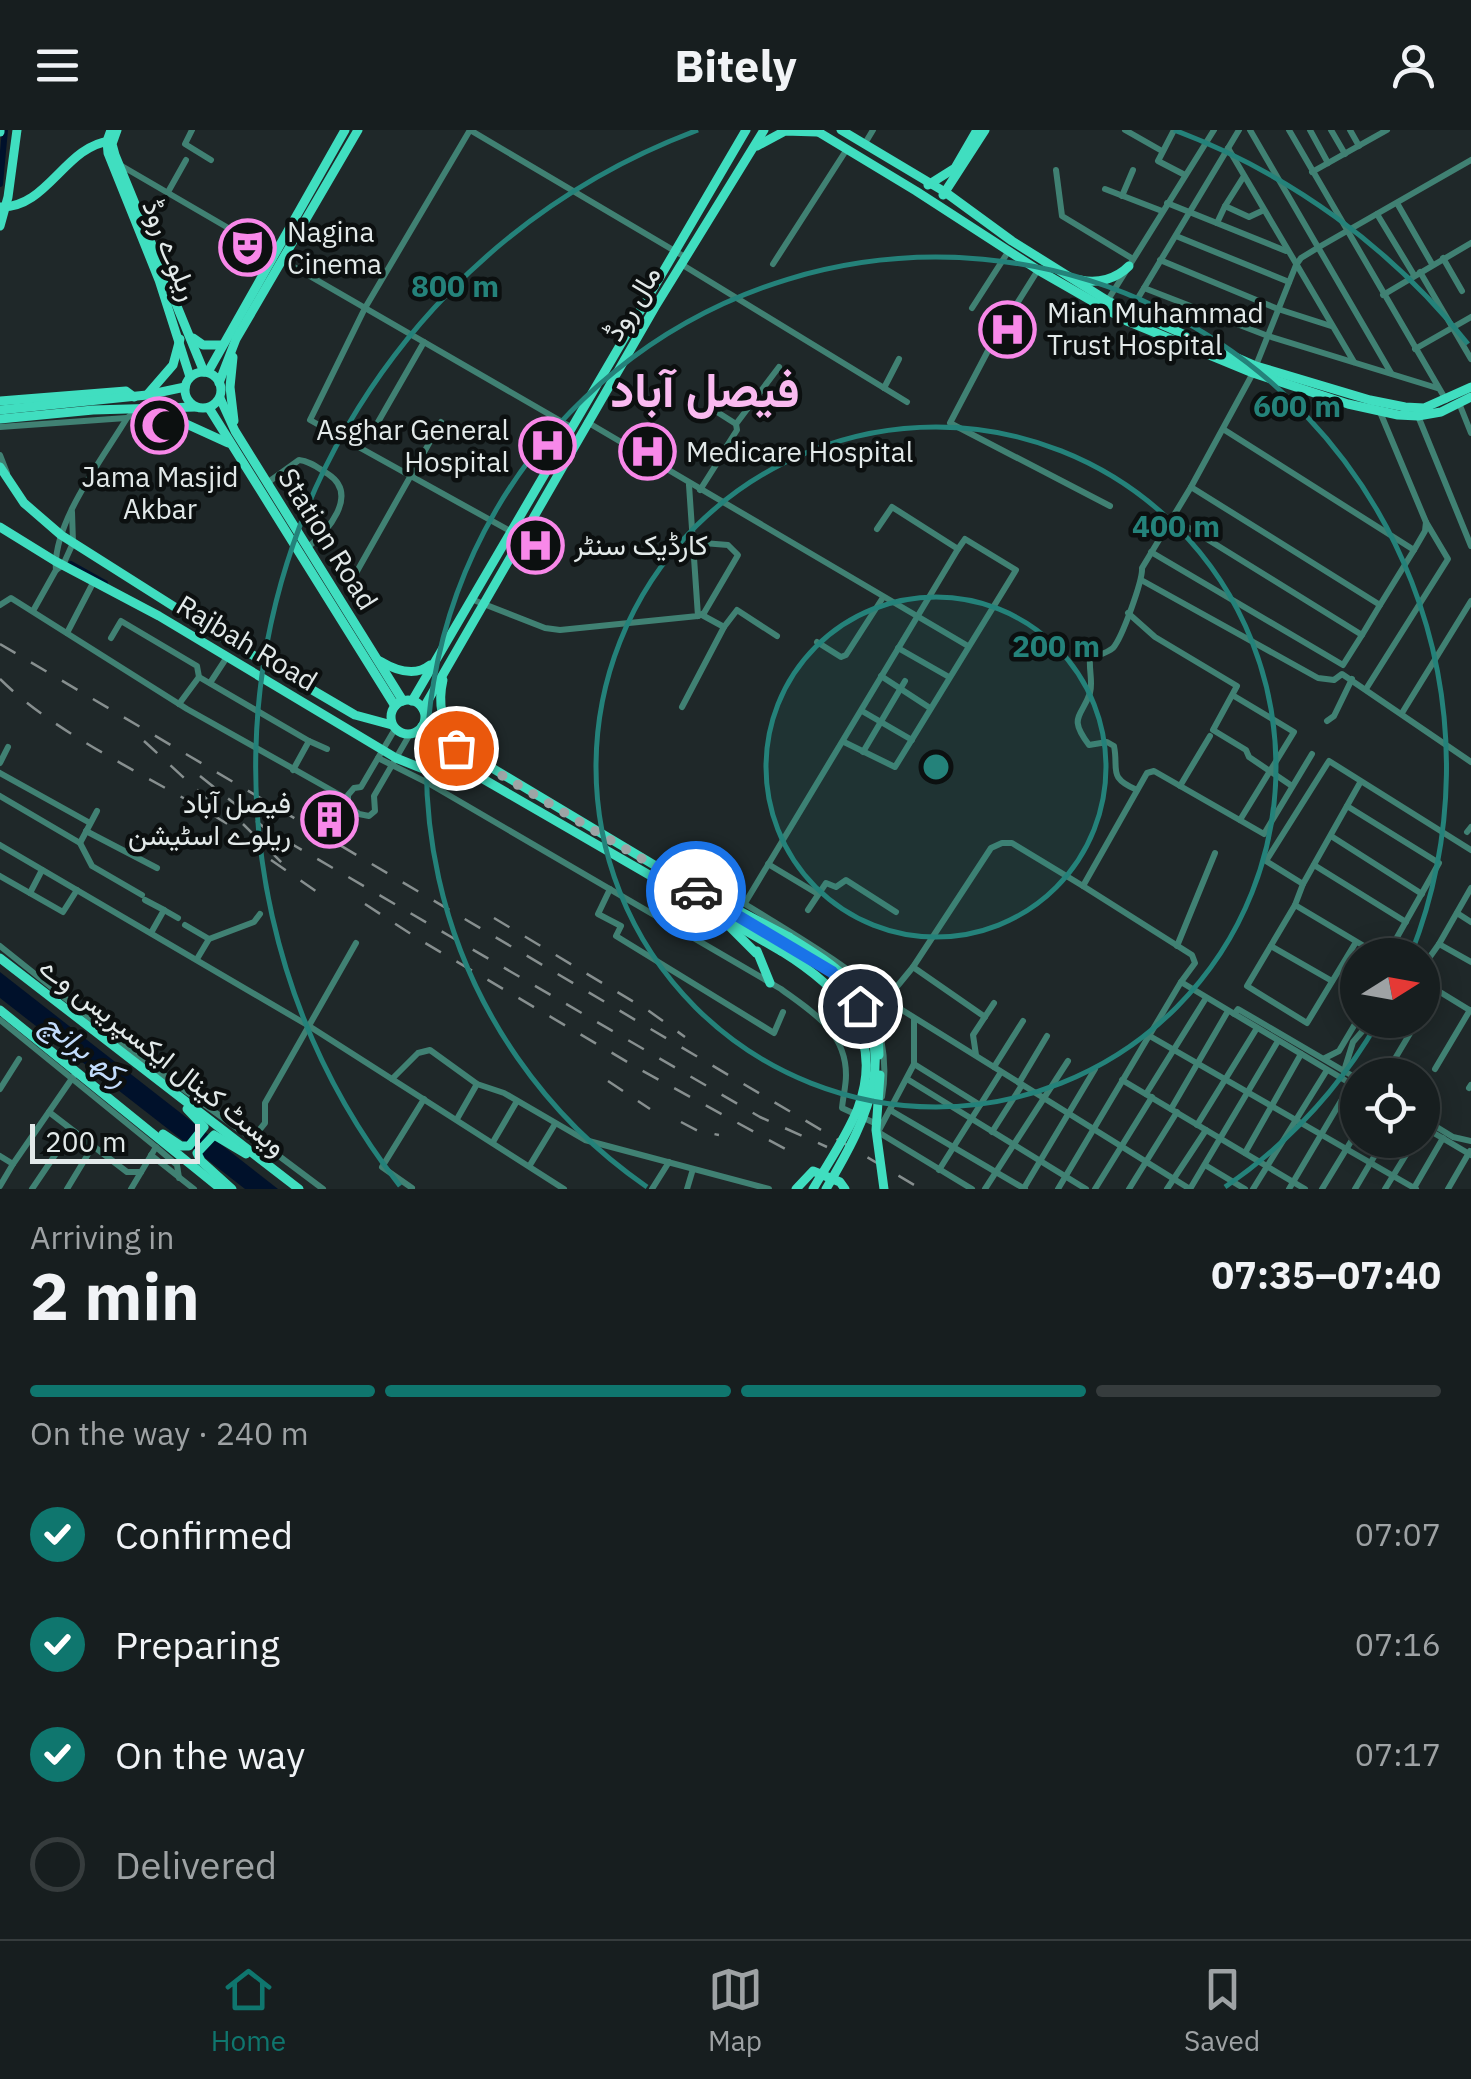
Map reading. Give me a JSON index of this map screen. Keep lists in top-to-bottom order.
{
  "streets": {
    "main road": [
      "ریلوے روڈ",
      "مال روڈ",
      "Station Road",
      "Rajbah Road",
      "ویسٹ کینال ایکسپریس وے"
    ]
  },
  "crossings": [
    ["ریلوے روڈ", "Station Road"],
    ["مال روڈ", "Station Road"]
  ],
  "districts": ["فیصل آباد"],
  "water": ["رکھ برانچ"],
  "places": {
    "theatre": ["Nagina Cinema"],
    "hospital": [
      "Mian Muhammad Trust Hospital",
      "Asghar General Hospital",
      "Medicare Hospital",
      "کارڈیک سنٹر"
    ],
    "mosque": ["Jama Masjid Akbar"],
    "building": ["فیصل آباد ریلوے اسٹیشن"]
  },
  "scale_bar": "200 m",
  "north": "right",
  "page": {
    "header": "Bitely",
    "scale": "200 m",
    "heading": ["2 min", "Arriving in", "07:35–07:40"],
    "bar": "On the way · 240 m",
    "list": [
      ["Confirmed", "07:07"],
      ["Preparing", "07:16"],
      ["On the way", "07:17"],
      "Delivered"
    ],
    "tabs": ["Home", "Map", "Saved"]
  },
  "rings": [
    "800 m",
    "600 m",
    "400 m",
    "200 m"
  ]
}
